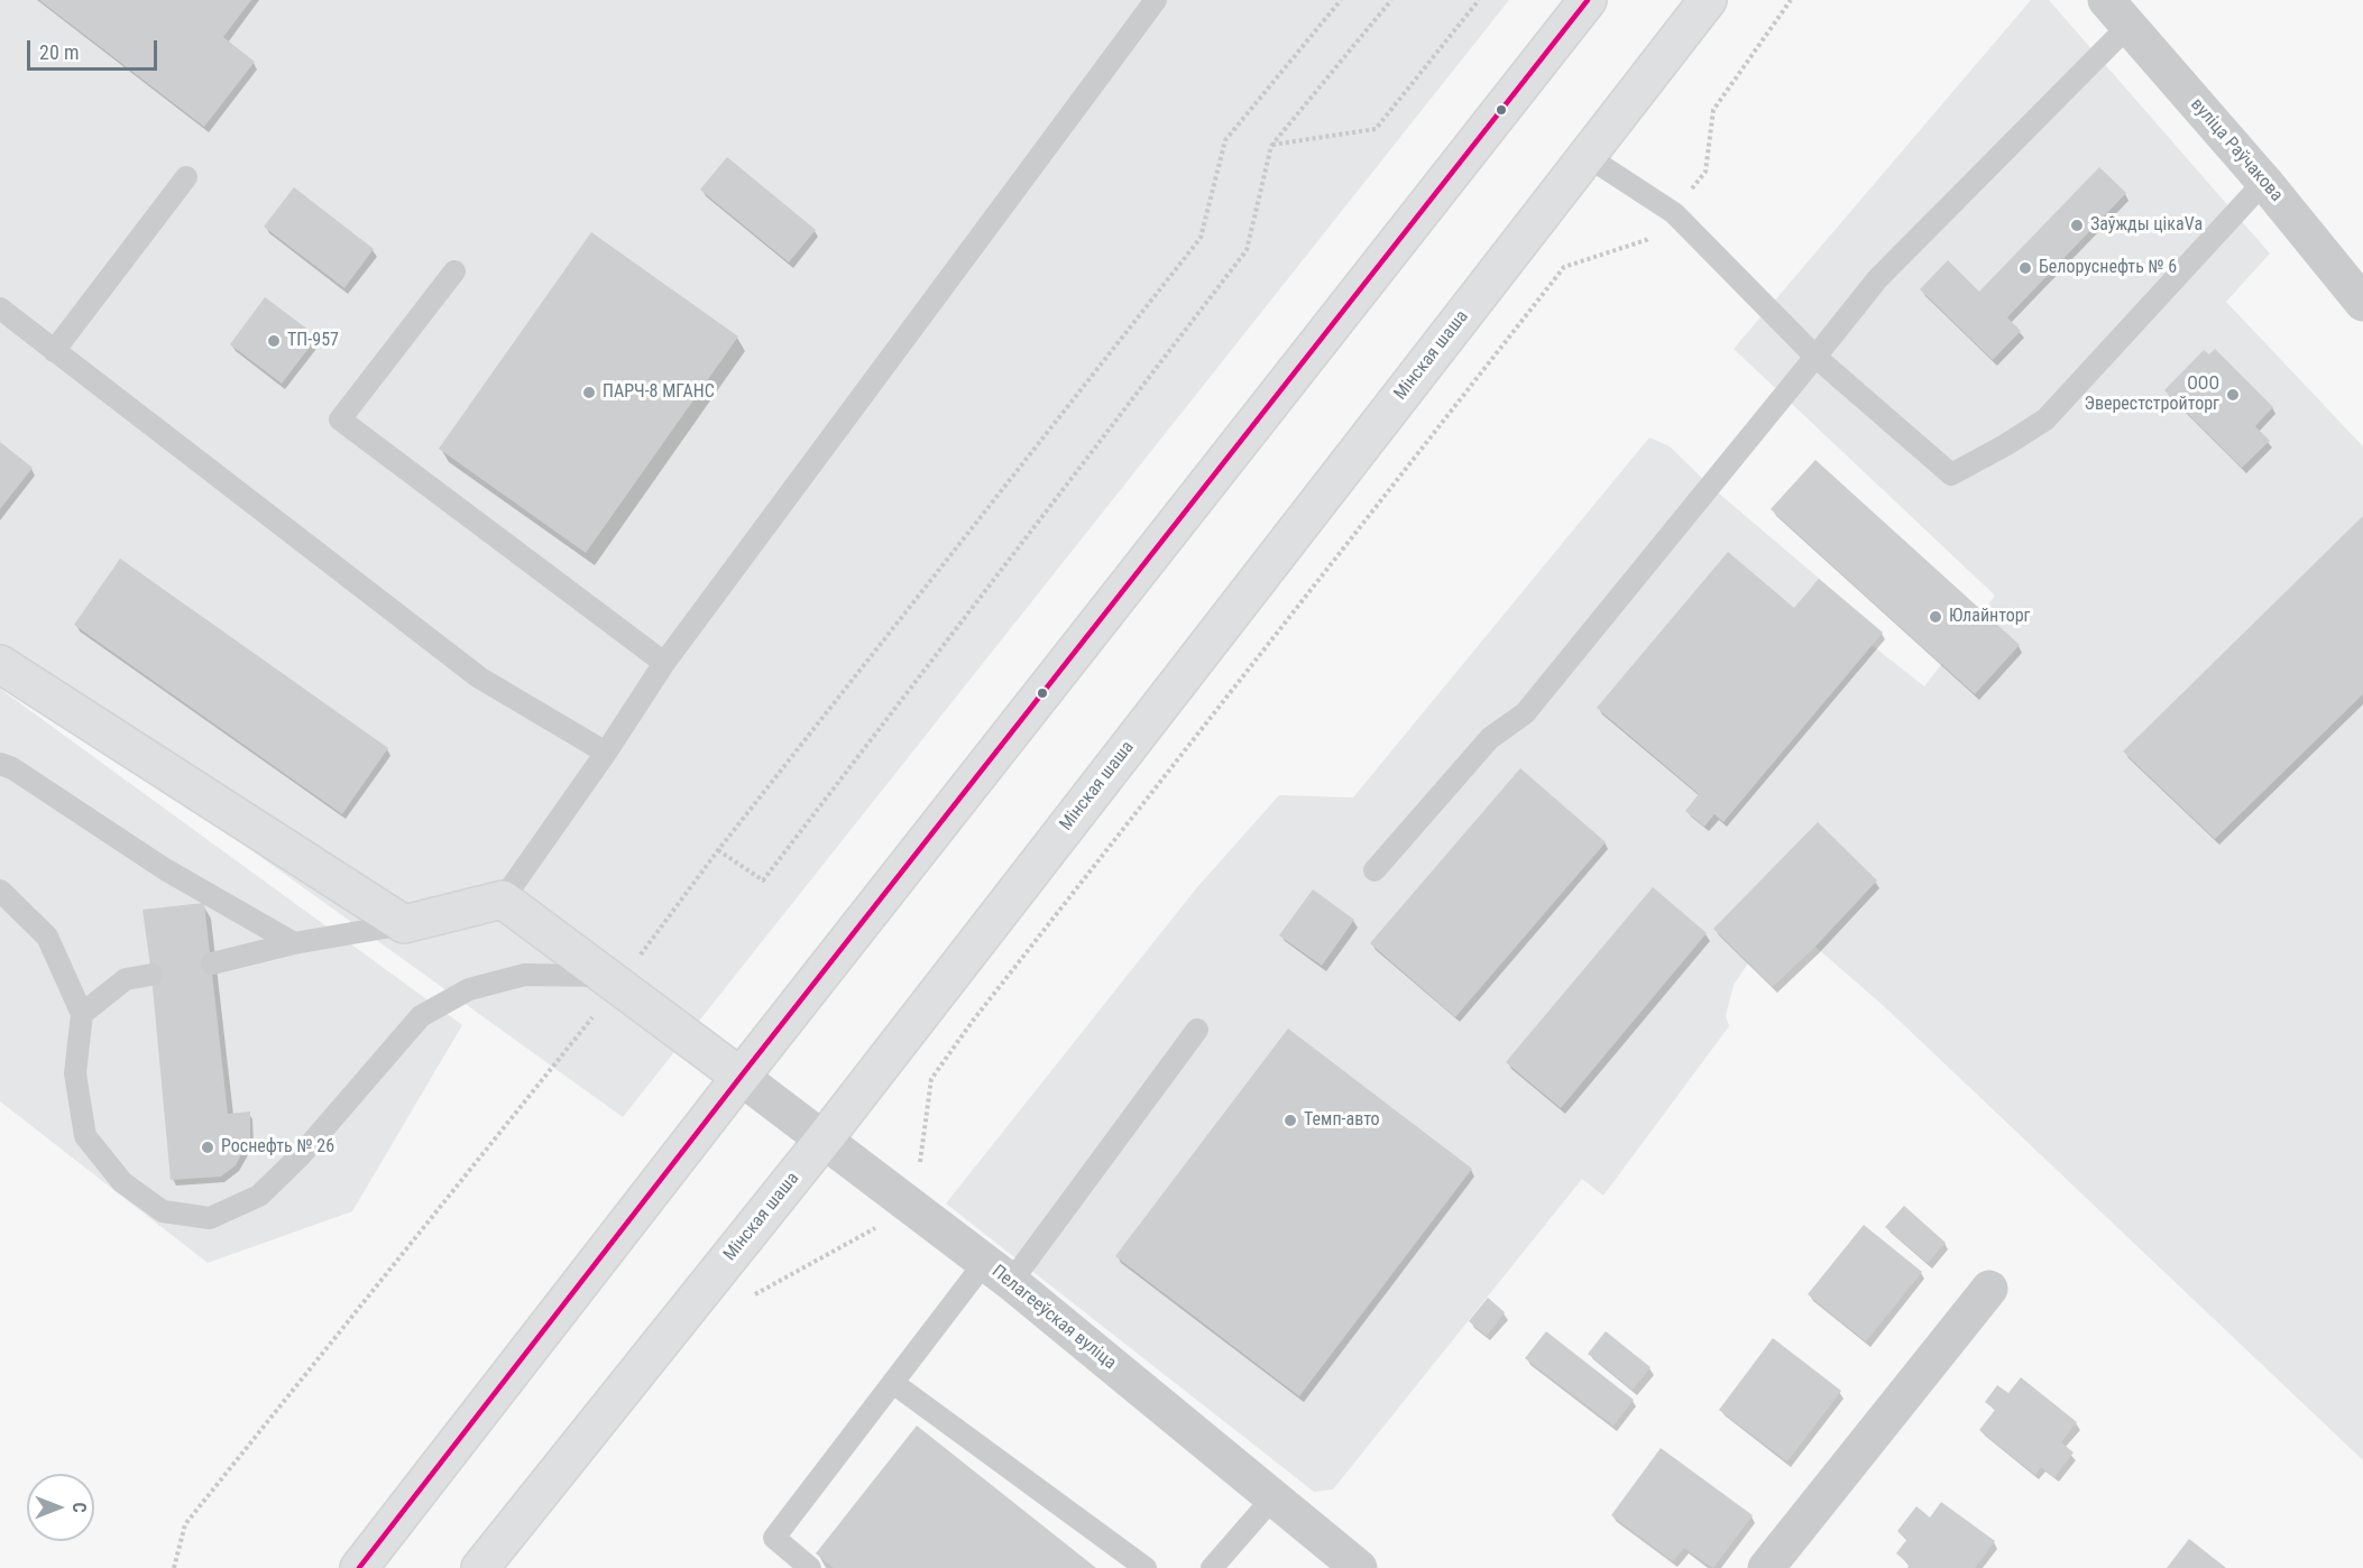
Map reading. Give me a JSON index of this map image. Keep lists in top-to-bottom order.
{
  "streets": {
    "main road": ["Мінская шаша"],
    "street": ["вуліца Раўчакова", "Пелагееўская вуліца"]
  },
  "crossings": [
    ["Мінская шаша", "Пелагееўская вуліца"]
  ],
  "places": [
    "Заўжды цікаVа",
    "Белоруснефть № 6",
    "ТП-957",
    "ПАРЧ-8 МГАНС",
    "ООО Эверестстройторг",
    "Юлайнторг",
    "Темп-авто",
    "Роснефть № 26"
  ],
  "scale_bar": "20 m",
  "north": "right"
}
